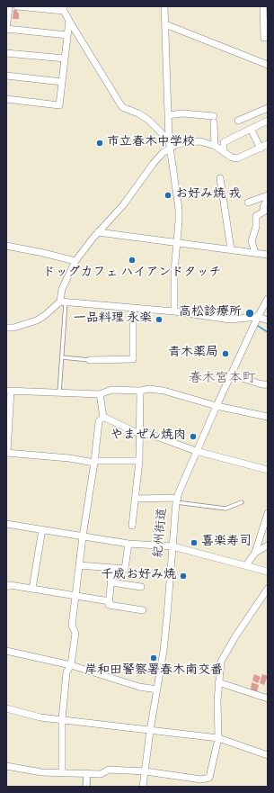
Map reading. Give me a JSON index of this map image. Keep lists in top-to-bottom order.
{
  "streets": {
    "street": ["紀州街道"]
  },
  "districts": ["春木宮本町"],
  "places": [
    "市立春木中学校",
    "お好み焼 戎",
    "ドッグカフェ ハイアンドタッチ",
    "高松診療所",
    "一品料理 永楽",
    "青木薬局",
    "やまぜん焼肉",
    "喜楽寿司",
    "千成お好み焼",
    "岸和田警察署春木南交番"
  ]
}
